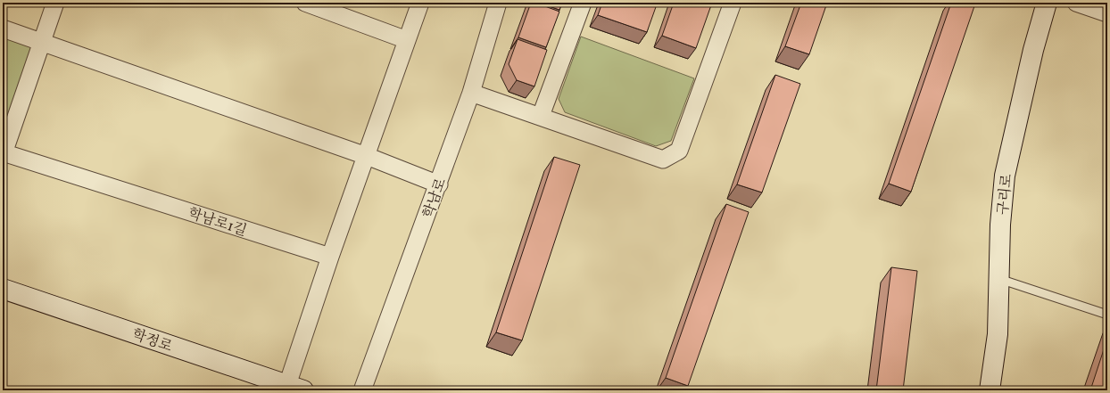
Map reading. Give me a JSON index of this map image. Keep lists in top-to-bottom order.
{
  "streets": {
    "street": [
      "구리로",
      "학남로",
      "학남로1길",
      "학정로"
    ]
  }
}
